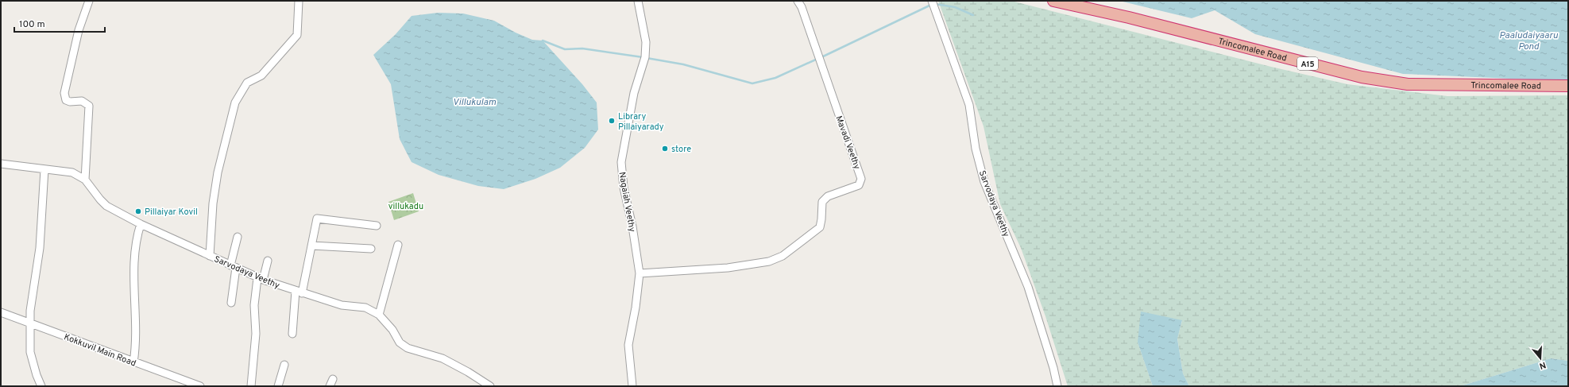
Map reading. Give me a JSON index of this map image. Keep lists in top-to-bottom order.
{
  "streets": {
    "highway": ["Trincomalee Road", "A15"],
    "street": [
      "Mavadi Veethy",
      "Nagaiah Veethy",
      "Sarvodaya Veethy",
      "Kokkuvil Main Road"
    ]
  },
  "crossings": [
    ["Mavadi Veethy", "Nagaiah Veethy"]
  ],
  "water": ["Paaludaiyaaru Pond", "Villukulam"],
  "parks": ["villukadu"],
  "places": ["Library Pillaiyarady", "store", "Pillaiyar Kovil"],
  "scale_bar": "100 m",
  "north": "bottom"
}
